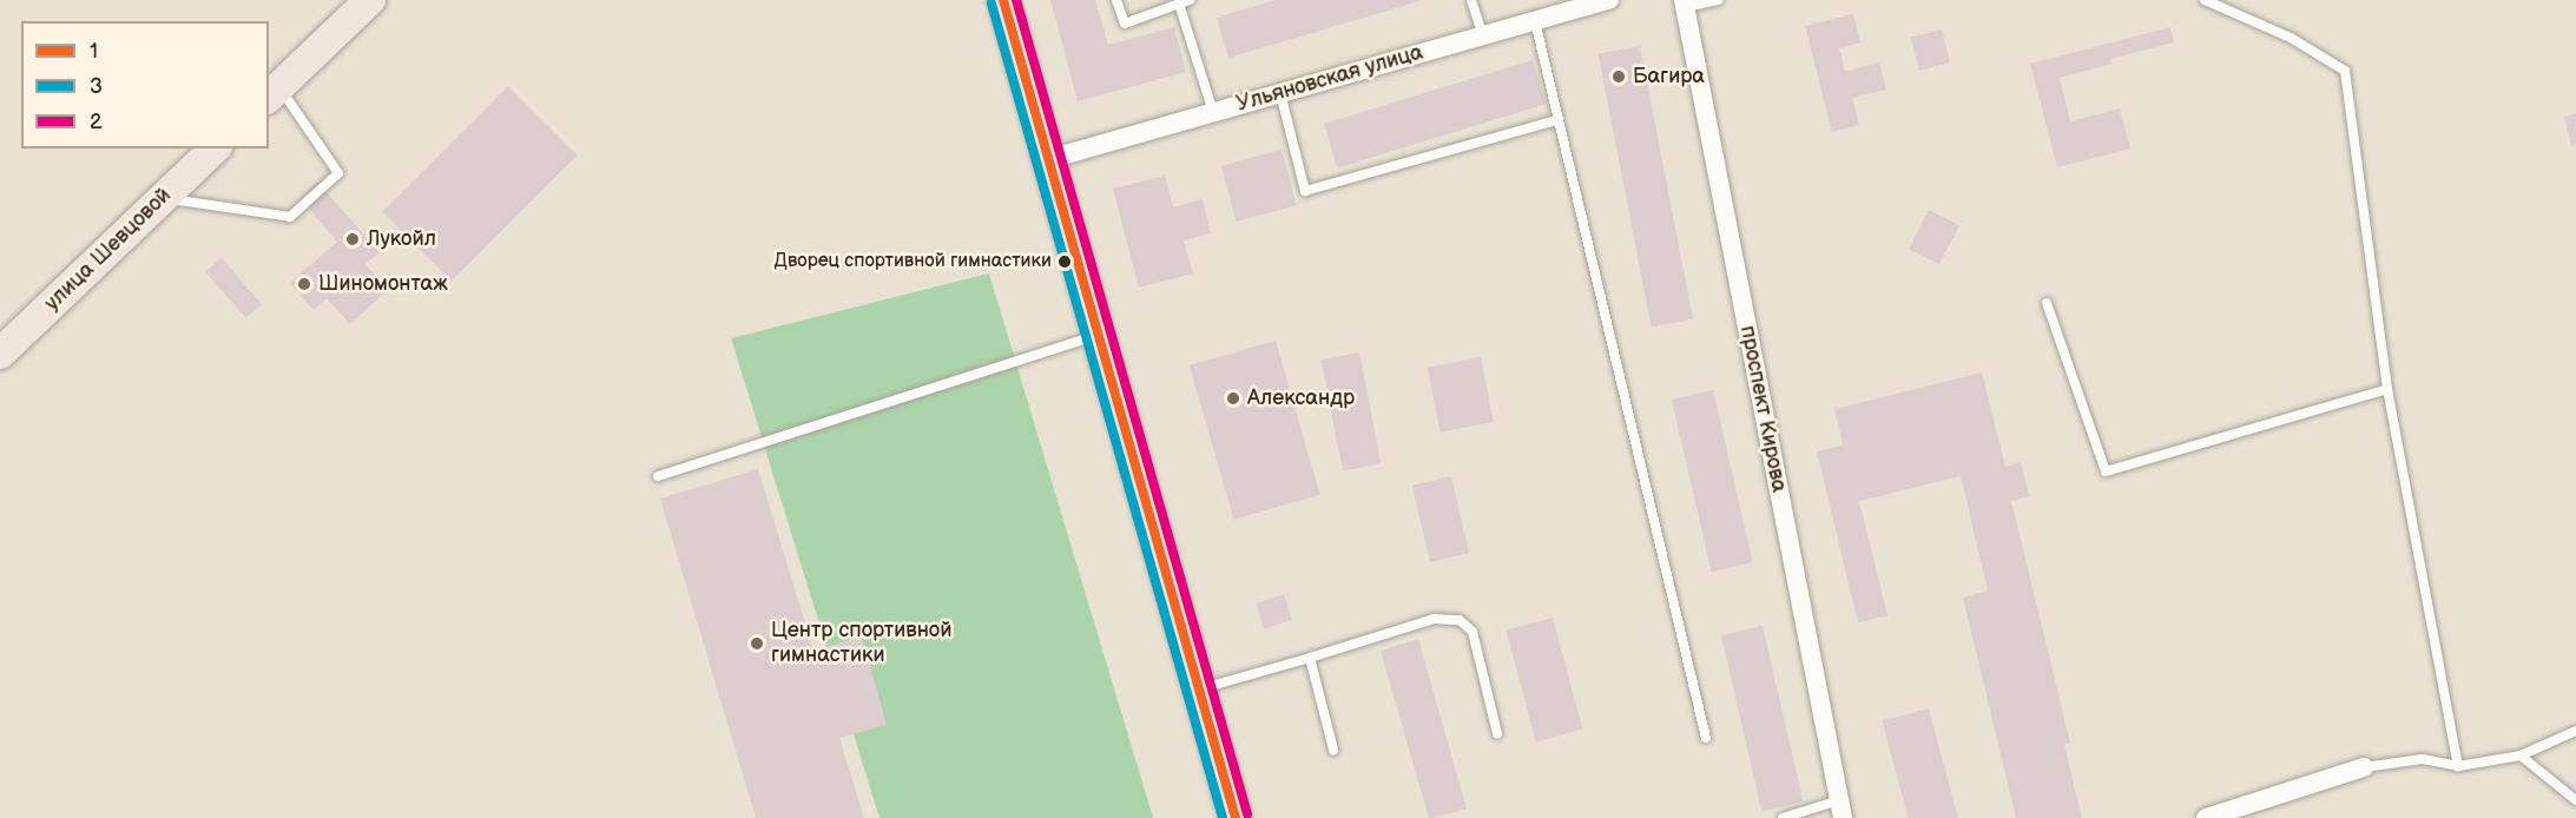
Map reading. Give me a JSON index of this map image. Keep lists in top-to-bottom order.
{
  "streets": {
    "main road": ["улица Шевцовой"],
    "street": ["Ульяновская улица", "проспект Кирова"]
  },
  "places": [
    "Багира",
    "Лукойл",
    "Дворец спортивной гимнастики",
    "Шиномонтаж",
    "Александр",
    "Центр спортивной гимнастики"
  ],
  "lines": ["transit line 1", "transit line 2", "transit line 3"],
  "legend": ["1", "3", "2"]
}
